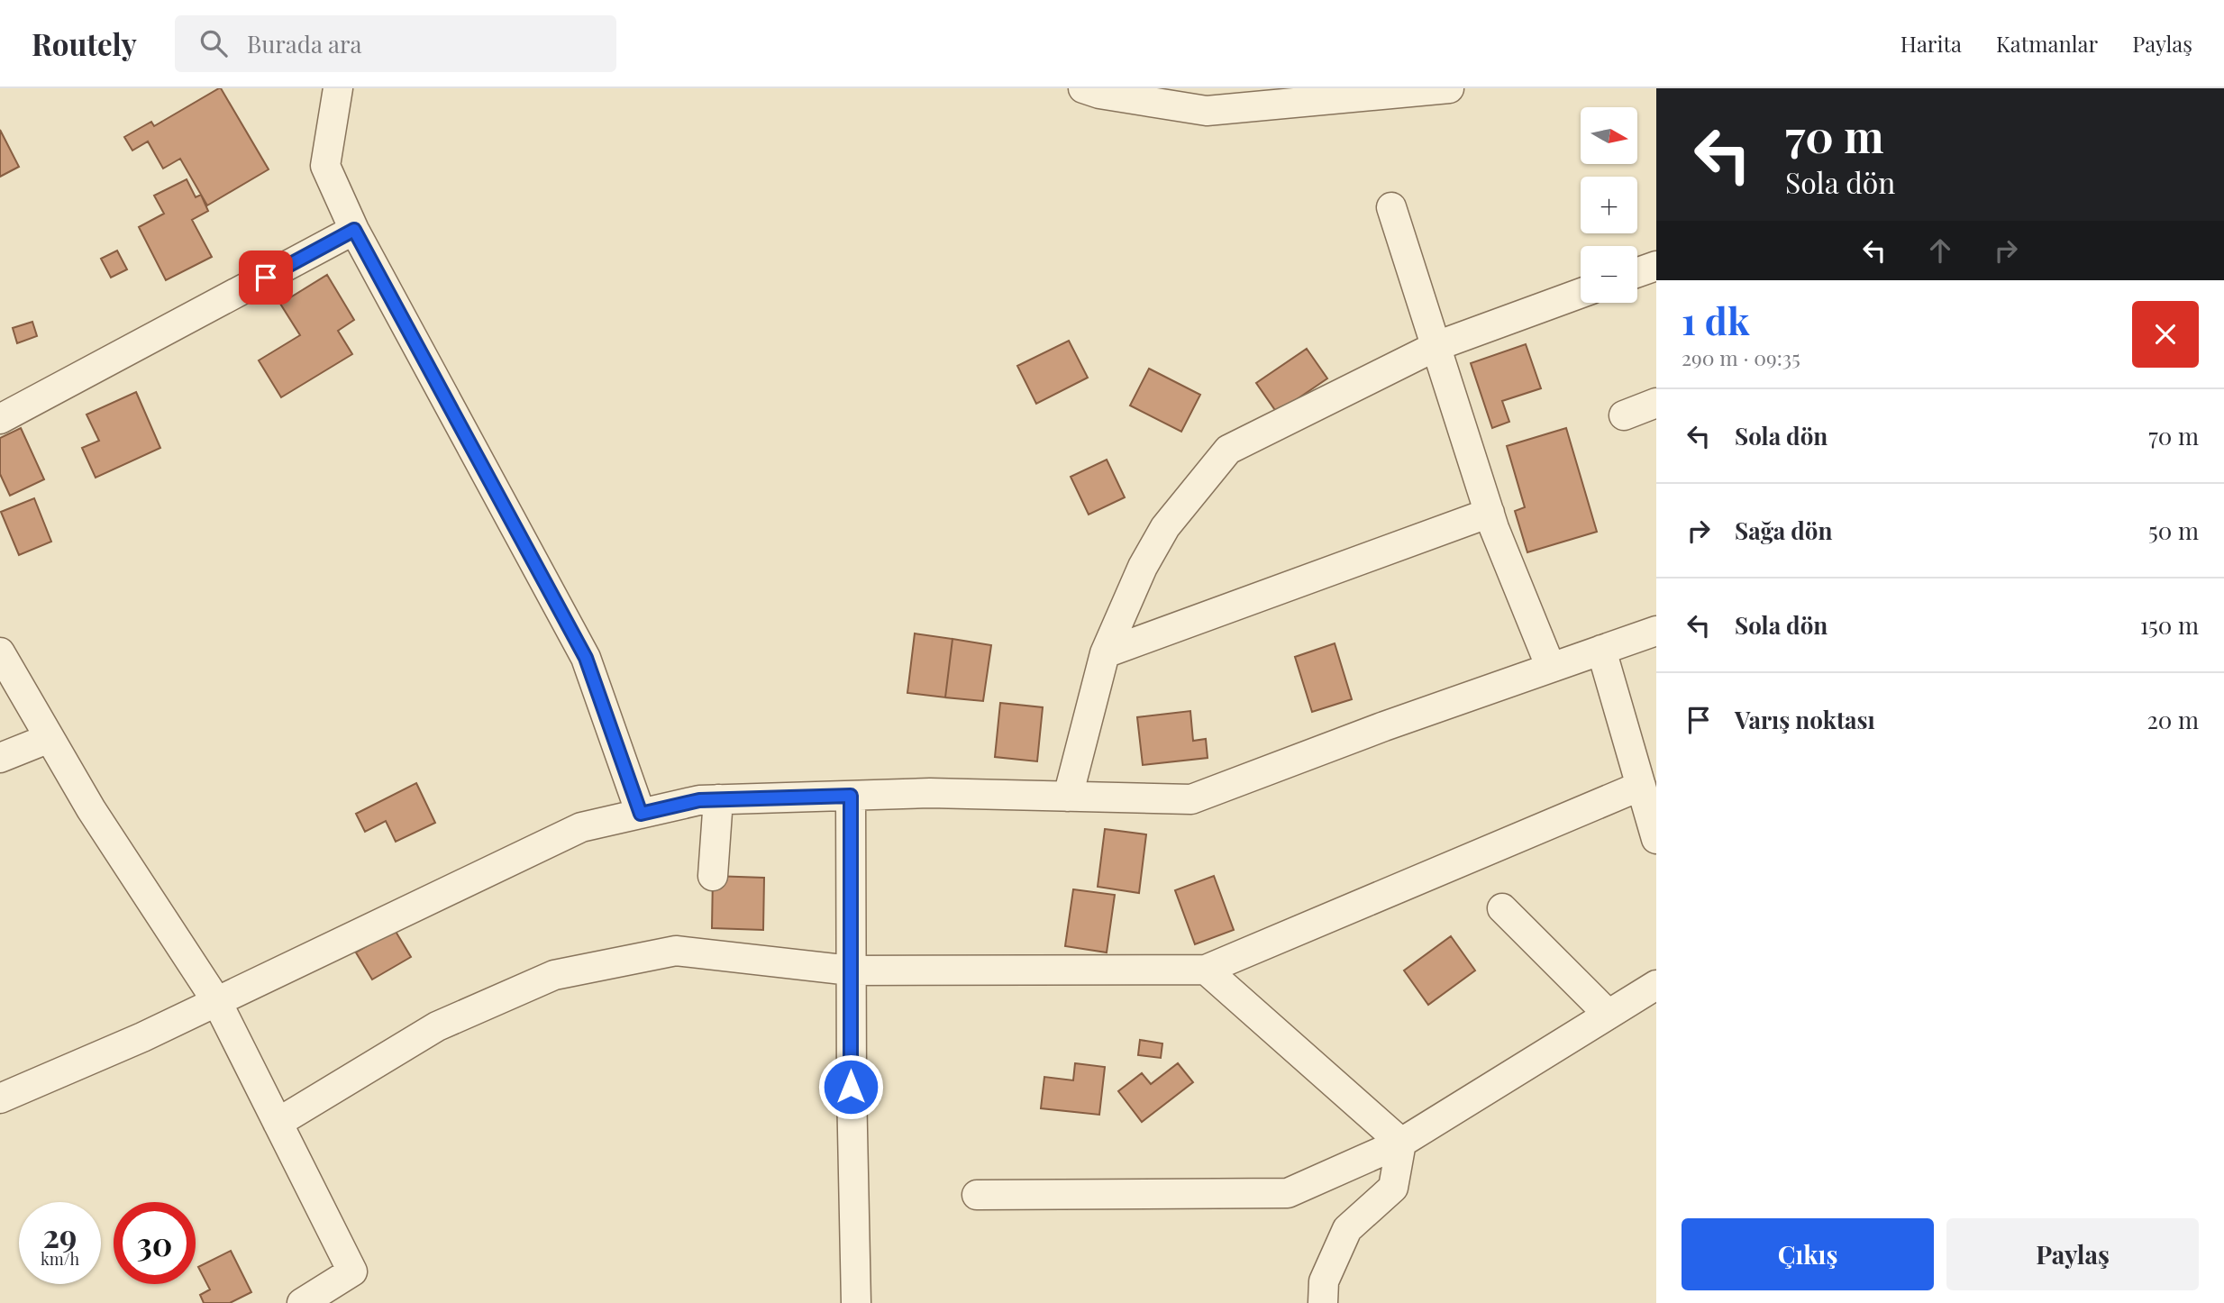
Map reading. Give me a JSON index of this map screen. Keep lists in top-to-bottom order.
{
  "north": "right",
  "page": {
    "header": "Routely",
    "search": "Burada ara",
    "nav": ["Harita", "Katmanlar", "Paylaş"],
    "turn": ["70 m", "Sola dön"],
    "map_buttons": ["+", "−"],
    "heading": ["1 dk", "290 m · 09:35"],
    "list": [
      {
        "name": "Sola dön",
        "value": "70 m"
      },
      {
        "name": "Sağa dön",
        "value": "50 m"
      },
      {
        "name": "Sola dön",
        "value": "150 m"
      },
      {
        "name": "Varış noktası",
        "value": "20 m"
      }
    ],
    "speed": "29 km/h",
    "limit": "30",
    "buttons": ["Çıkış", "Paylaş"]
  }
}
